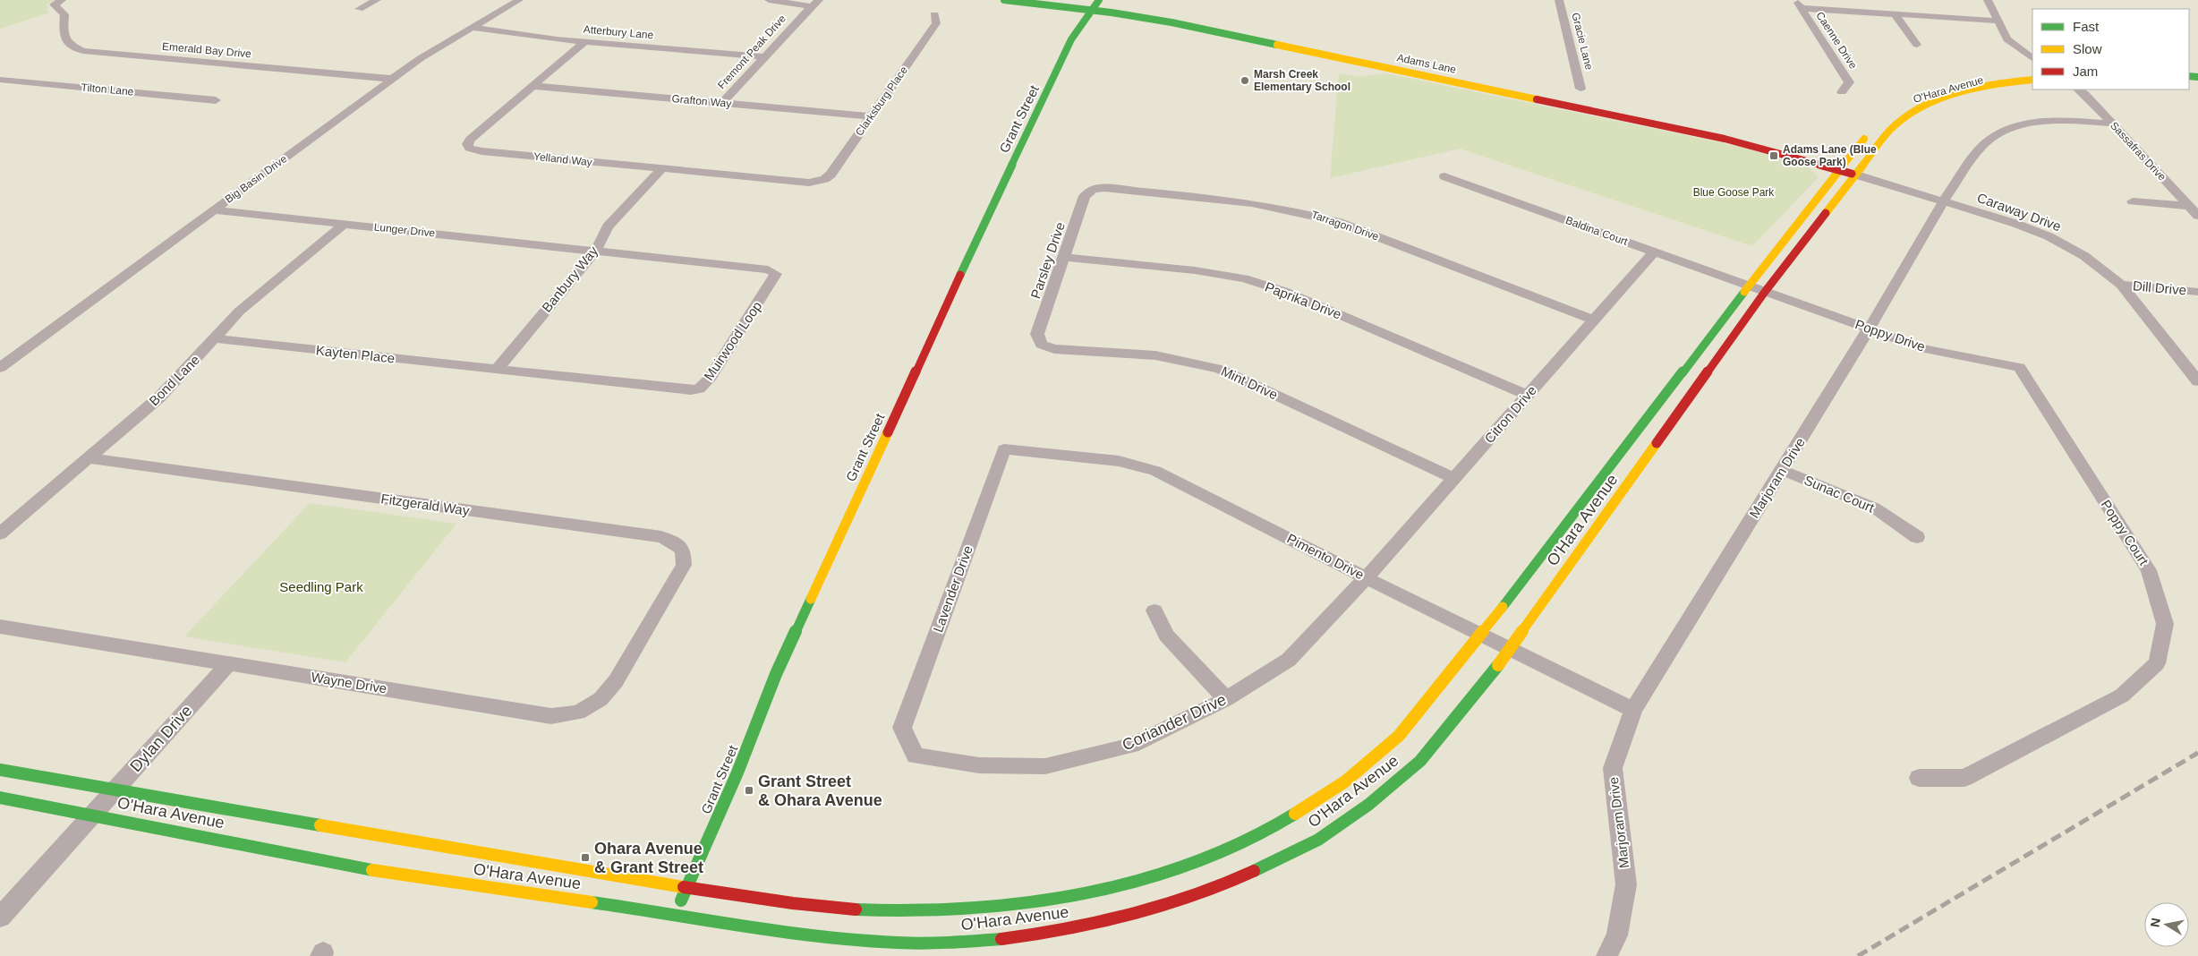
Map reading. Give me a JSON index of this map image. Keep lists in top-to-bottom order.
{
  "streets": {
    "street": [
      "Atterbury Lane",
      "Caenne Drive",
      "Gracie Lane",
      "Emerald Bay Drive",
      "Fremont Peak Drive",
      "Adams Lane",
      "Tilton Lane",
      "O'Hara Avenue",
      "Grafton Way",
      "Clarksburg Place",
      "Grant Street",
      "Sassafras Drive",
      "Yelland Way",
      "Big Basin Drive",
      "Caraway Drive",
      "Tarragon Drive",
      "Lunger Drive",
      "Baldina Court",
      "Parsley Drive",
      "Banbury Way",
      "Dill Drive",
      "Paprika Drive",
      "Poppy Drive",
      "Muirwood Loop",
      "Kayten Place",
      "Bond Lane",
      "Mint Drive",
      "Citron Drive",
      "Marjoram Drive",
      "Sunac Court",
      "Fitzgerald Way",
      "Poppy Court",
      "Pimento Drive",
      "Lavender Drive",
      "Wayne Drive",
      "Coriander Drive",
      "Dylan Drive"
    ]
  },
  "crossings": [
    ["Atterbury Lane", "Fremont Peak Drive"],
    ["Atterbury Lane", "Yelland Way"],
    ["Atterbury Lane", "Big Basin Drive"],
    ["Emerald Bay Drive", "Big Basin Drive"],
    ["Fremont Peak Drive", "Grafton Way"],
    ["Adams Lane", "O'Hara Avenue"],
    ["Adams Lane", "Grant Street"],
    ["O'Hara Avenue", "Grant Street"],
    ["O'Hara Avenue", "Caraway Drive"],
    ["O'Hara Avenue", "Baldina Court"],
    ["O'Hara Avenue", "Poppy Drive"],
    ["O'Hara Avenue", "Pimento Drive"],
    ["O'Hara Avenue", "Dylan Drive"],
    ["Grafton Way", "Clarksburg Place"],
    ["Grafton Way", "Yelland Way"],
    ["Clarksburg Place", "Yelland Way"],
    ["Sassafras Drive", "Marjoram Drive"],
    ["Yelland Way", "Banbury Way"],
    ["Big Basin Drive", "Lunger Drive"],
    ["Caraway Drive", "Dill Drive"],
    ["Caraway Drive", "Marjoram Drive"],
    ["Tarragon Drive", "Parsley Drive"],
    ["Tarragon Drive", "Citron Drive"],
    ["Lunger Drive", "Banbury Way"],
    ["Lunger Drive", "Muirwood Loop"],
    ["Lunger Drive", "Bond Lane"],
    ["Baldina Court", "Citron Drive"],
    ["Parsley Drive", "Paprika Drive"],
    ["Parsley Drive", "Mint Drive"],
    ["Banbury Way", "Muirwood Loop"],
    ["Banbury Way", "Kayten Place"],
    ["Paprika Drive", "Citron Drive"],
    ["Poppy Drive", "Marjoram Drive"],
    ["Poppy Drive", "Poppy Court"],
    ["Muirwood Loop", "Kayten Place"],
    ["Kayten Place", "Bond Lane"],
    ["Bond Lane", "Fitzgerald Way"],
    ["Mint Drive", "Citron Drive"],
    ["Citron Drive", "Pimento Drive"],
    ["Citron Drive", "Coriander Drive"],
    ["Marjoram Drive", "Sunac Court"],
    ["Marjoram Drive", "Pimento Drive"],
    ["Fitzgerald Way", "Wayne Drive"],
    ["Pimento Drive", "Lavender Drive"],
    ["Pimento Drive", "Coriander Drive"],
    ["Lavender Drive", "Coriander Drive"],
    ["Wayne Drive", "Dylan Drive"]
  ],
  "parks": ["Blue Goose Park", "Seedling Park"],
  "places": {
    "other": ["Marsh Creek Elementary School"],
    "transit": ["Adams Lane (Blue Goose Park)", "Grant Street & Ohara Avenue", "Ohara Avenue & Grant Street"]
  },
  "legend": ["Fast", "Slow", "Jam"],
  "north": "left"
}
